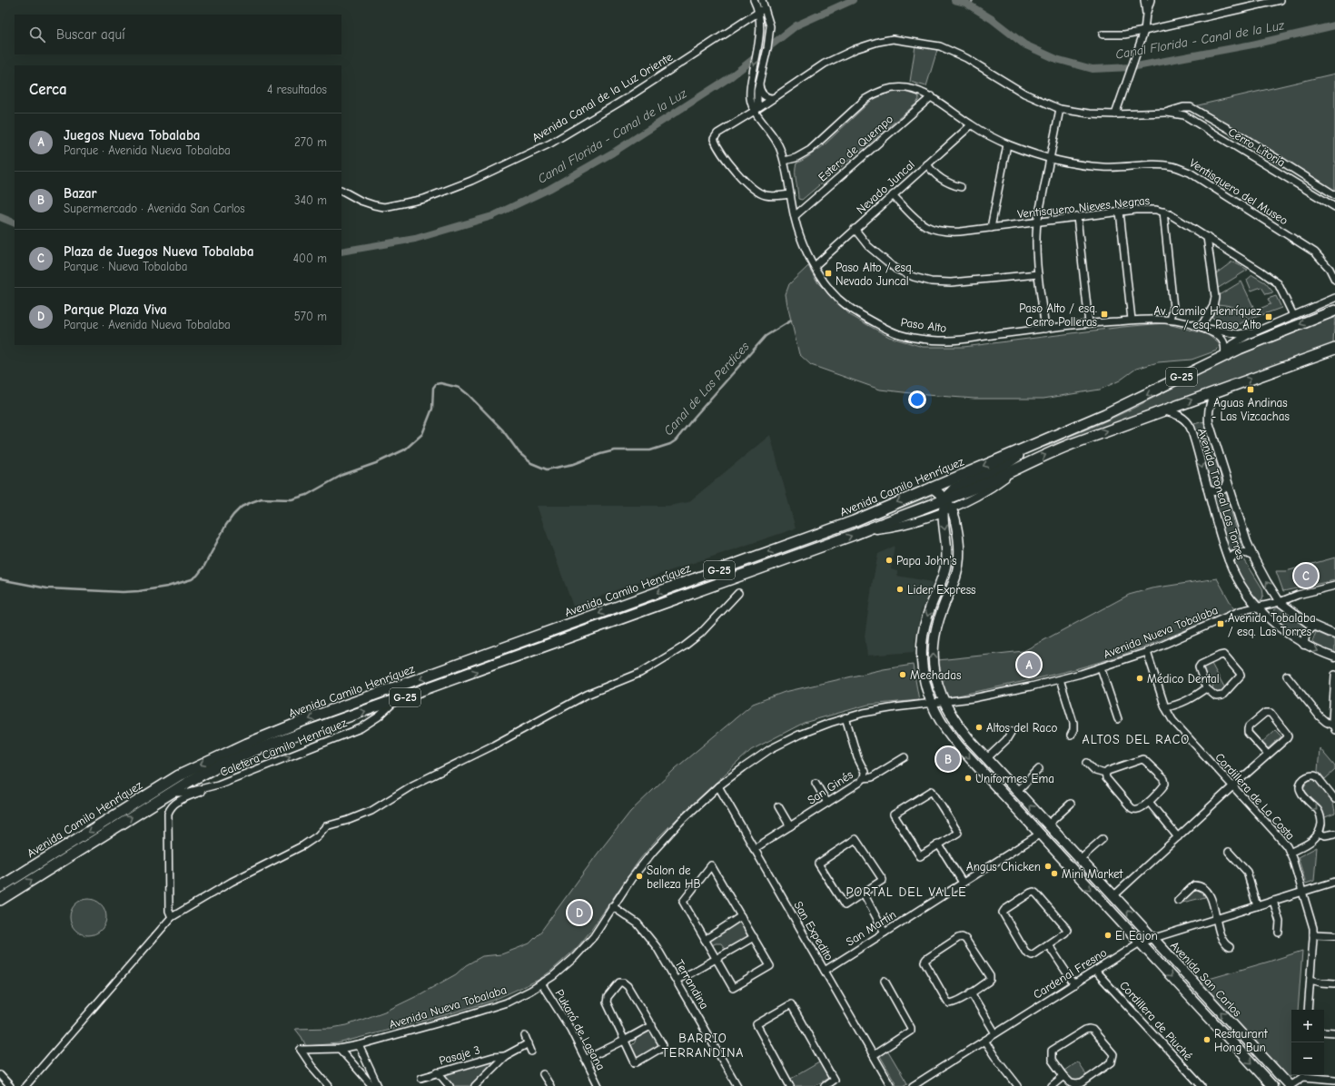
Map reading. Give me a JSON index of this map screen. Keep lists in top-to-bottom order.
{
  "streets": {
    "main road": ["G-25", "Avenida Camilo Henríquez", "Avenida San Carlos"],
    "street": [
      "Avenida Canal de la Luz Oriente",
      "Cerro Litoria",
      "Estero de Quempo",
      "Nevado Juncal",
      "Ventisquero del Museo",
      "Ventisquero Nieves Negras",
      "Paso Alto",
      "Avenida Troncal Las Torres",
      "Avenida Nueva Tobalaba",
      "Caletera Camilo Henríquez",
      "San Ginés",
      "Cordillera de La Costa",
      "San Martín",
      "San Expedito",
      "Cardenal Fresno",
      "Terrandina",
      "Cordillera de Piuché",
      "Pukará de Lasana",
      "Pasaje 3"
    ]
  },
  "crossings": [
    ["Estero de Quempo", "Ventisquero del Museo"],
    ["Estero de Quempo", "Paso Alto"],
    ["Nevado Juncal", "Ventisquero del Museo"],
    ["Nevado Juncal", "Ventisquero Nieves Negras"],
    ["Nevado Juncal", "Paso Alto"],
    ["Ventisquero del Museo", "Paso Alto"],
    ["Paso Alto", "Avenida Camilo Henríquez"],
    ["Avenida Camilo Henríquez", "Avenida Troncal Las Torres"],
    ["Avenida Camilo Henríquez", "Caletera Camilo Henríquez"],
    ["Avenida Camilo Henríquez", "Avenida San Carlos"],
    ["Avenida Troncal Las Torres", "Avenida Nueva Tobalaba"],
    ["Avenida Nueva Tobalaba", "San Ginés"],
    ["Avenida Nueva Tobalaba", "Cordillera de La Costa"],
    ["Avenida Nueva Tobalaba", "San Expedito"],
    ["Avenida Nueva Tobalaba", "Avenida San Carlos"],
    ["Avenida Nueva Tobalaba", "Terrandina"],
    ["Avenida Nueva Tobalaba", "Pukará de Lasana"],
    ["San Ginés", "San Expedito"],
    ["Cordillera de La Costa", "Cardenal Fresno"],
    ["San Martín", "San Expedito"],
    ["San Martín", "Avenida San Carlos"],
    ["Cardenal Fresno", "Avenida San Carlos"],
    ["Cardenal Fresno", "Cordillera de Piuché"]
  ],
  "one_way": ["Caletera Camilo Henríquez"],
  "districts": ["ALTOS DEL RACO", "PORTAL DEL VALLE", "BARRIO TERRANDINA"],
  "water": ["Canal Florida - Canal de la Luz", "Canal de Las Perdices"],
  "places": {
    "transit": [
      "Paso Alto / esq. Nevado Juncal",
      "Paso Alto / esq. Cerro Polleras",
      "Av. Camilo Henríquez / esq. Paso Alto",
      "Aguas Andinas - Las Vizcachas",
      "Avenida Tobalaba / esq. Las Torres"
    ],
    "other": [
      "Papa John's",
      "Lider Express",
      "Mechadas",
      "Médico Dental",
      "Altos del Raco",
      "Uniformes Ema",
      "Angus Chicken",
      "Mini Market",
      "Salon de belleza HB",
      "El Eajon",
      "Restaurant Hong Bun"
    ]
  },
  "page": {
    "search": "Buscar aquí",
    "heading": ["Cerca", "4 resultados"],
    "list": [
      {
        "mark": "A",
        "name": "Juegos Nueva Tobalaba",
        "note": "Parque · Avenida Nueva Tobalaba",
        "value": "270 m"
      },
      {
        "mark": "B",
        "name": "Bazar",
        "note": "Supermercado · Avenida San Carlos",
        "value": "340 m"
      },
      {
        "mark": "C",
        "name": "Plaza de Juegos Nueva Tobalaba",
        "note": "Parque · Nueva Tobalaba",
        "value": "400 m"
      },
      {
        "mark": "D",
        "name": "Parque Plaza Viva",
        "note": "Parque · Avenida Nueva Tobalaba",
        "value": "570 m"
      }
    ],
    "pins": [
      "C",
      "A",
      "B",
      "D"
    ],
    "map_buttons": ["+", "−"]
  }
}
